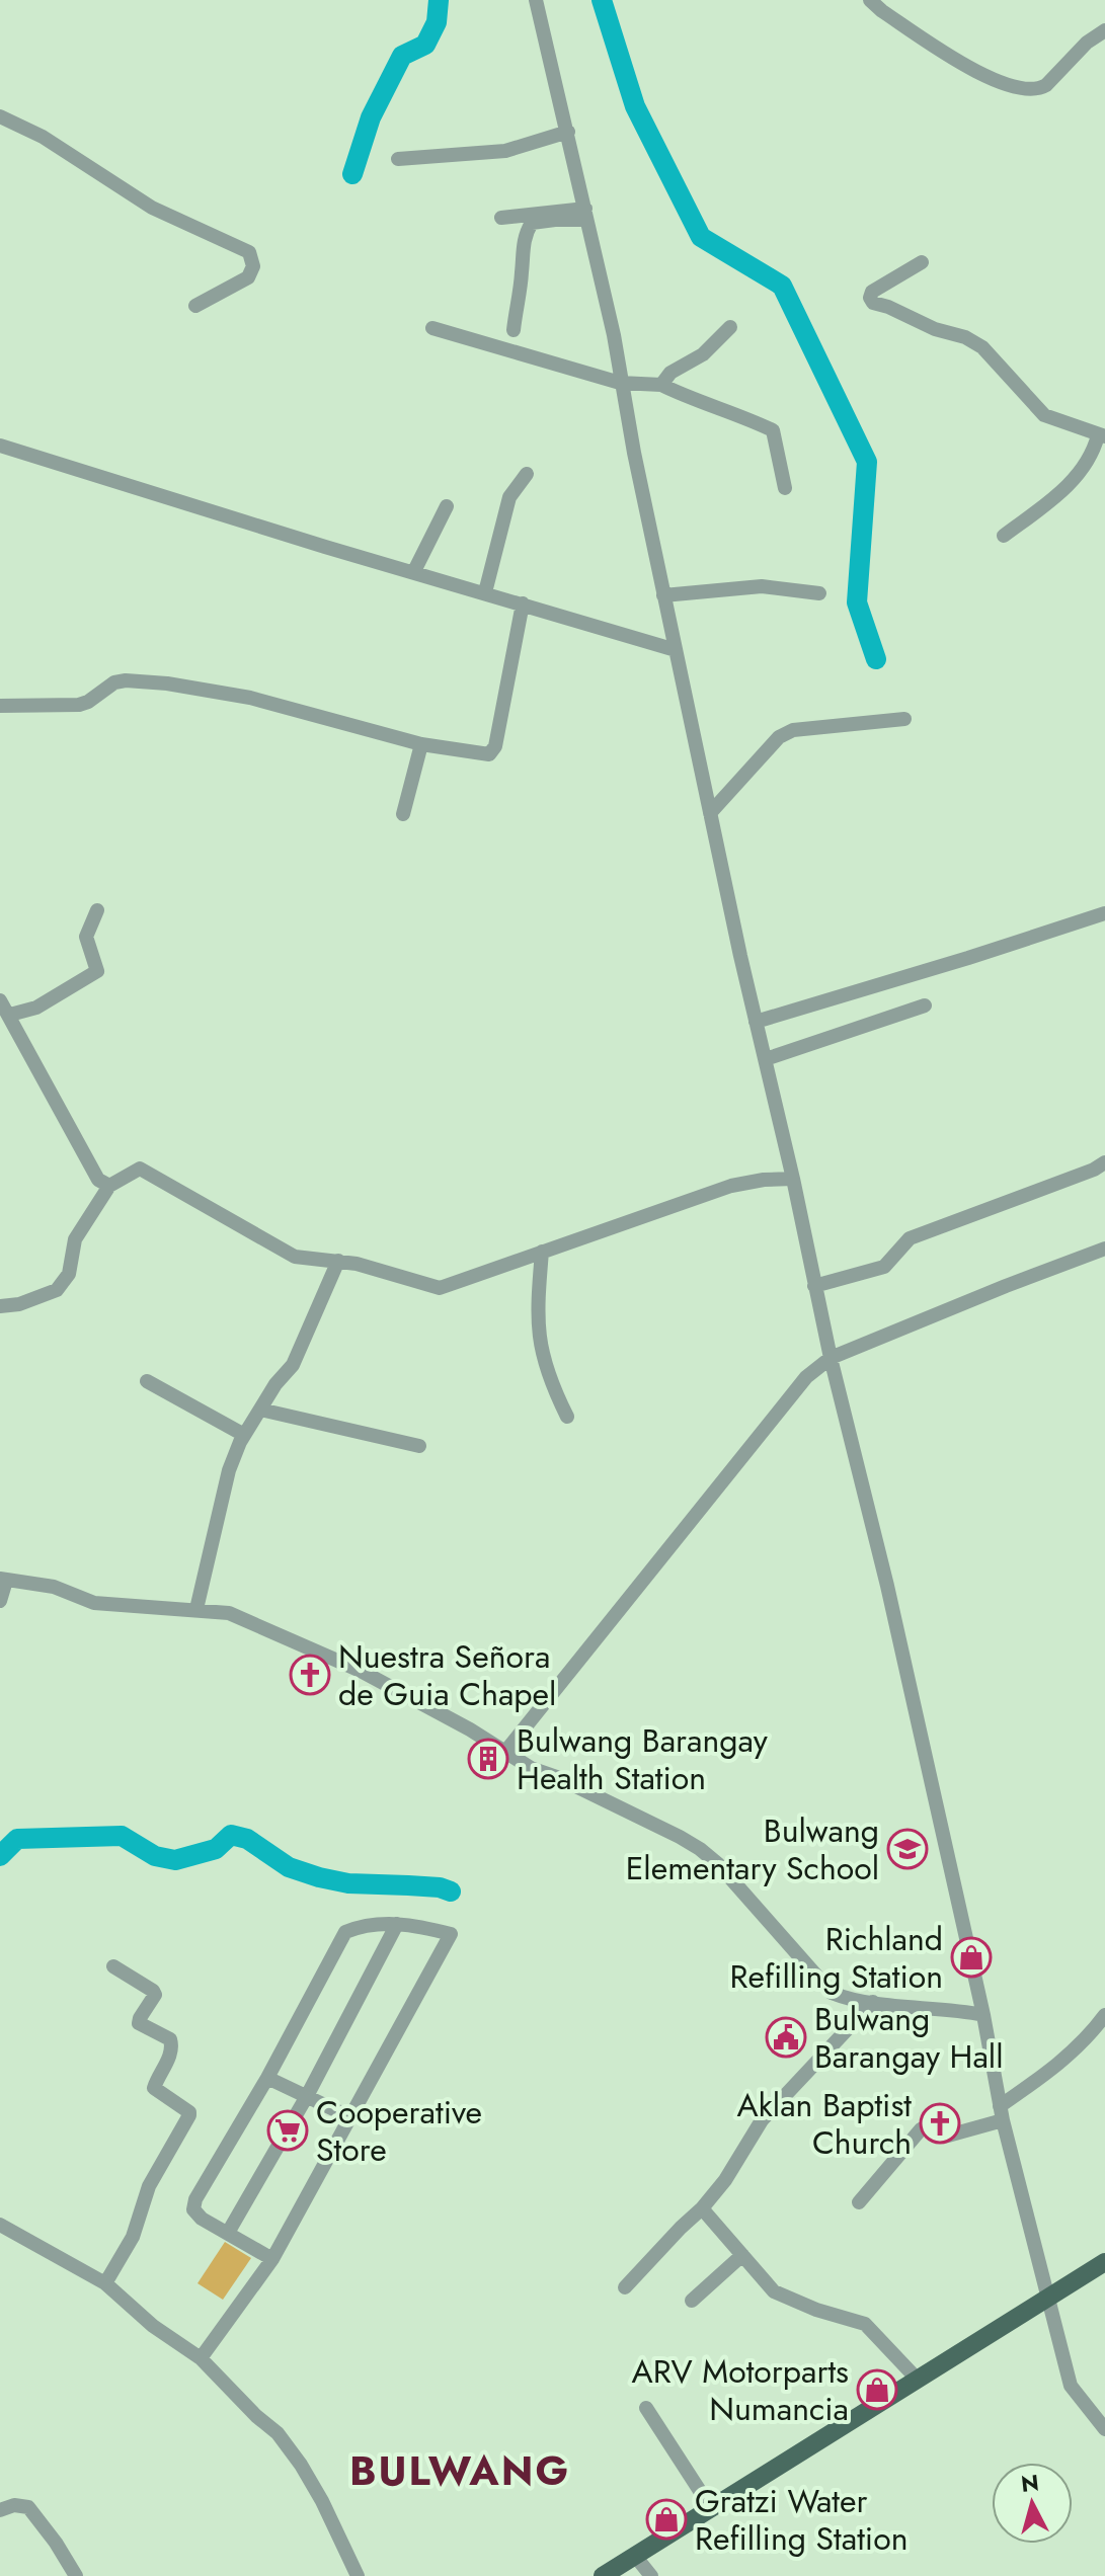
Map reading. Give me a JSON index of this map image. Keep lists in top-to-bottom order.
{
  "districts": ["BULWANG"],
  "places": {
    "church": ["Nuestra Señora de Guia Chapel", "Aklan Baptist Church"],
    "building": ["Bulwang Barangay Health Station"],
    "school or university": ["Bulwang Elementary School"],
    "shop": ["Richland Refilling Station", "ARV Motorparts Numancia", "Gratzi Water Refilling Station"],
    "public building": ["Bulwang Barangay Hall"],
    "supermarket": ["Cooperative Store"]
  },
  "north": "top"
}
